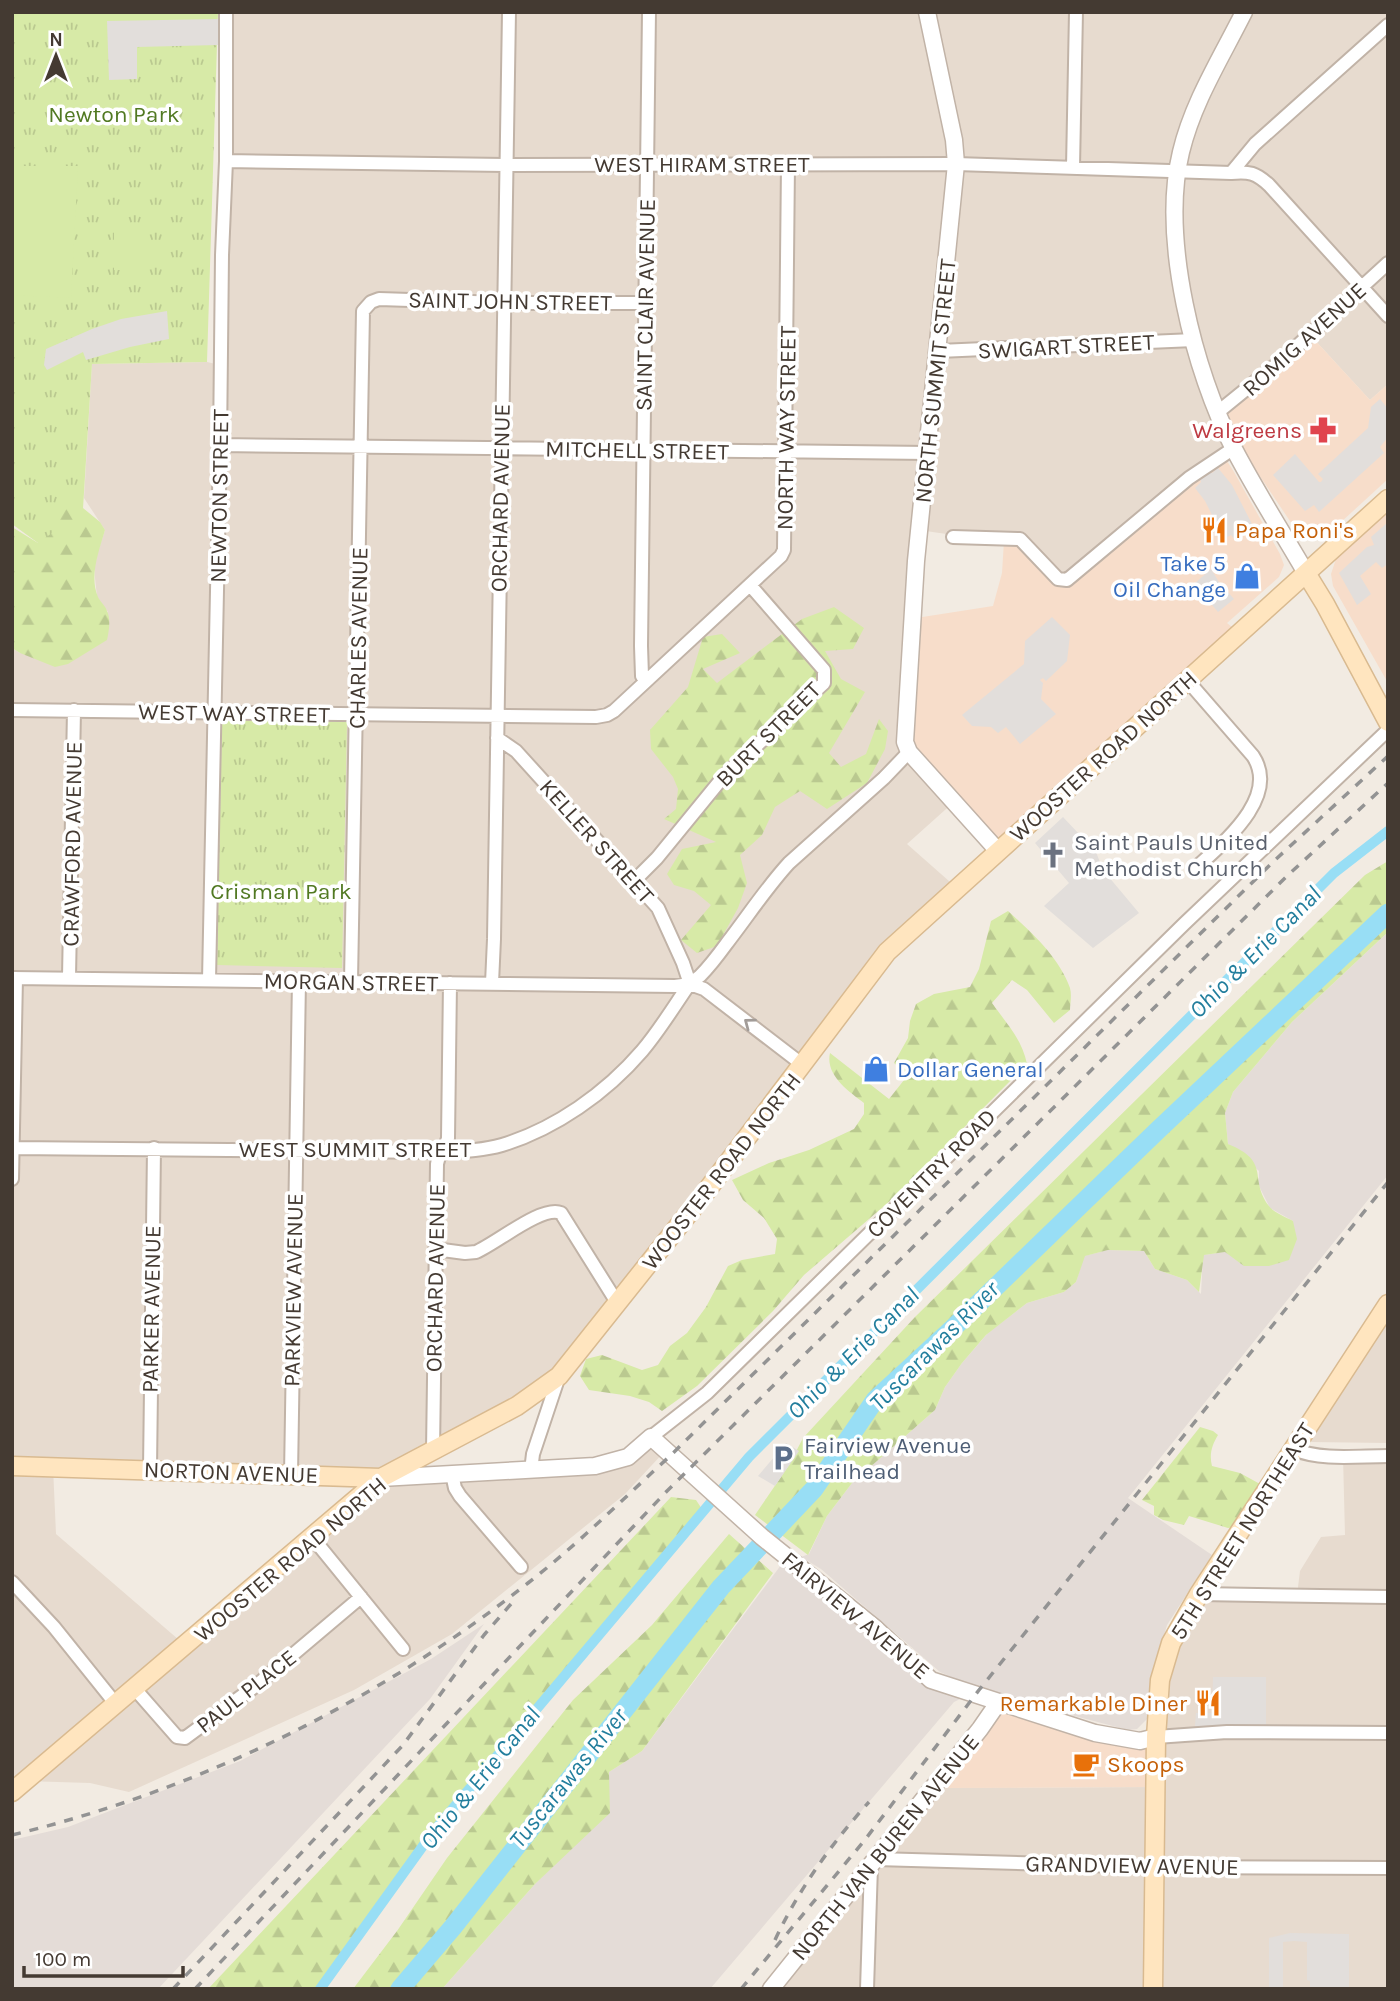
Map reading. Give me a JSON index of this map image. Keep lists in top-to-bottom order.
{
  "streets": {
    "main road": ["WOOSTER ROAD NORTH", "NORTON AVENUE", "5TH STREET NORTHEAST"],
    "street": [
      "WEST HIRAM STREET",
      "SAINT JOHN STREET",
      "SAINT CLAIR AVENUE",
      "ROMIG AVENUE",
      "SWIGART STREET",
      "NORTH SUMMIT STREET",
      "NORTH WAY STREET",
      "MITCHELL STREET",
      "NEWTON STREET",
      "ORCHARD AVENUE",
      "CHARLES AVENUE",
      "WEST WAY STREET",
      "BURT STREET",
      "KELLER STREET",
      "CRAWFORD AVENUE",
      "MORGAN STREET",
      "WEST SUMMIT STREET",
      "COVENTRY ROAD",
      "PARKVIEW AVENUE",
      "PARKER AVENUE",
      "FAIRVIEW AVENUE",
      "PAUL PLACE",
      "NORTH VAN BUREN AVENUE",
      "GRANDVIEW AVENUE"
    ]
  },
  "crossings": [
    ["WEST HIRAM STREET", "SAINT CLAIR AVENUE"],
    ["WEST HIRAM STREET", "ROMIG AVENUE"],
    ["WEST HIRAM STREET", "NORTH SUMMIT STREET"],
    ["WEST HIRAM STREET", "NORTH WAY STREET"],
    ["WEST HIRAM STREET", "NEWTON STREET"],
    ["WEST HIRAM STREET", "ORCHARD AVENUE"],
    ["SAINT JOHN STREET", "SAINT CLAIR AVENUE"],
    ["SAINT JOHN STREET", "ORCHARD AVENUE"],
    ["SAINT JOHN STREET", "CHARLES AVENUE"],
    ["SAINT CLAIR AVENUE", "NORTH WAY STREET"],
    ["SAINT CLAIR AVENUE", "MITCHELL STREET"],
    ["SWIGART STREET", "NORTH SUMMIT STREET"],
    ["NORTH SUMMIT STREET", "MITCHELL STREET"],
    ["NORTH SUMMIT STREET", "WEST SUMMIT STREET"],
    ["NORTH WAY STREET", "MITCHELL STREET"],
    ["NORTH WAY STREET", "ORCHARD AVENUE"],
    ["NORTH WAY STREET", "WEST WAY STREET"],
    ["NORTH WAY STREET", "BURT STREET"],
    ["MITCHELL STREET", "NEWTON STREET"],
    ["MITCHELL STREET", "ORCHARD AVENUE"],
    ["MITCHELL STREET", "CHARLES AVENUE"],
    ["NEWTON STREET", "WEST WAY STREET"],
    ["NEWTON STREET", "MORGAN STREET"],
    ["ORCHARD AVENUE", "WEST WAY STREET"],
    ["ORCHARD AVENUE", "WOOSTER ROAD NORTH"],
    ["ORCHARD AVENUE", "KELLER STREET"],
    ["ORCHARD AVENUE", "MORGAN STREET"],
    ["ORCHARD AVENUE", "WEST SUMMIT STREET"],
    ["CHARLES AVENUE", "WEST WAY STREET"],
    ["CHARLES AVENUE", "MORGAN STREET"],
    ["WEST WAY STREET", "CRAWFORD AVENUE"],
    ["BURT STREET", "KELLER STREET"],
    ["WOOSTER ROAD NORTH", "NORTON AVENUE"],
    ["WOOSTER ROAD NORTH", "PAUL PLACE"],
    ["KELLER STREET", "MORGAN STREET"],
    ["KELLER STREET", "WEST SUMMIT STREET"],
    ["CRAWFORD AVENUE", "MORGAN STREET"],
    ["MORGAN STREET", "WEST SUMMIT STREET"],
    ["MORGAN STREET", "PARKVIEW AVENUE"],
    ["WEST SUMMIT STREET", "PARKVIEW AVENUE"],
    ["WEST SUMMIT STREET", "PARKER AVENUE"],
    ["COVENTRY ROAD", "NORTON AVENUE"],
    ["COVENTRY ROAD", "FAIRVIEW AVENUE"],
    ["PARKVIEW AVENUE", "NORTON AVENUE"],
    ["PARKER AVENUE", "NORTON AVENUE"],
    ["NORTON AVENUE", "FAIRVIEW AVENUE"],
    ["5TH STREET NORTHEAST", "FAIRVIEW AVENUE"],
    ["5TH STREET NORTHEAST", "GRANDVIEW AVENUE"],
    ["FAIRVIEW AVENUE", "NORTH VAN BUREN AVENUE"],
    ["NORTH VAN BUREN AVENUE", "GRANDVIEW AVENUE"]
  ],
  "water": ["Ohio & Erie Canal", "Tuscarawas River"],
  "parks": ["Newton Park", "Crisman Park"],
  "places": {
    "pharmacy": ["Walgreens"],
    "restaurant": ["Papa Roni's", "Remarkable Diner"],
    "shop": ["Take 5 Oil Change", "Dollar General"],
    "church": ["Saint Pauls United Methodist Church"],
    "parking": ["Fairview Avenue Trailhead"],
    "cafe": ["Skoops"]
  },
  "scale_bar": "100 m",
  "north": "top"
}
